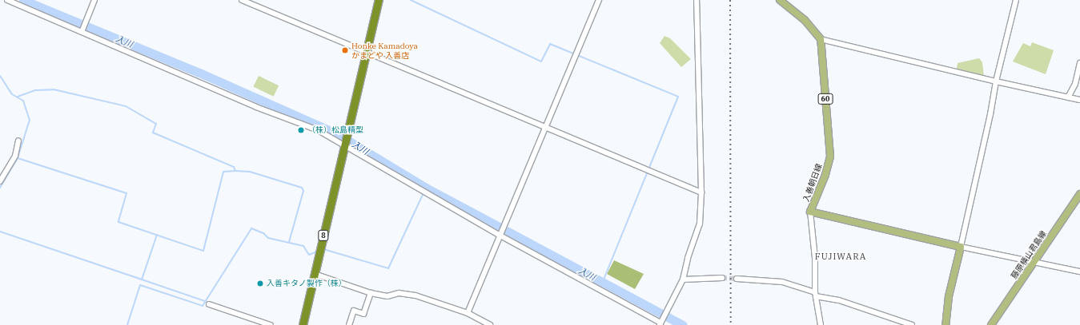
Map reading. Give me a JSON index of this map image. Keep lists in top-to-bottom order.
{
  "streets": {
    "highway": ["8"],
    "main road": ["60", "入善朝日線", "藤原横山君島線"]
  },
  "districts": ["FUJIWARA"],
  "water": ["入川"],
  "places": ["Honke Kamadoya かまどや 入善店", "（株）松島精型", "入善キタノ製作（株）"]
}
